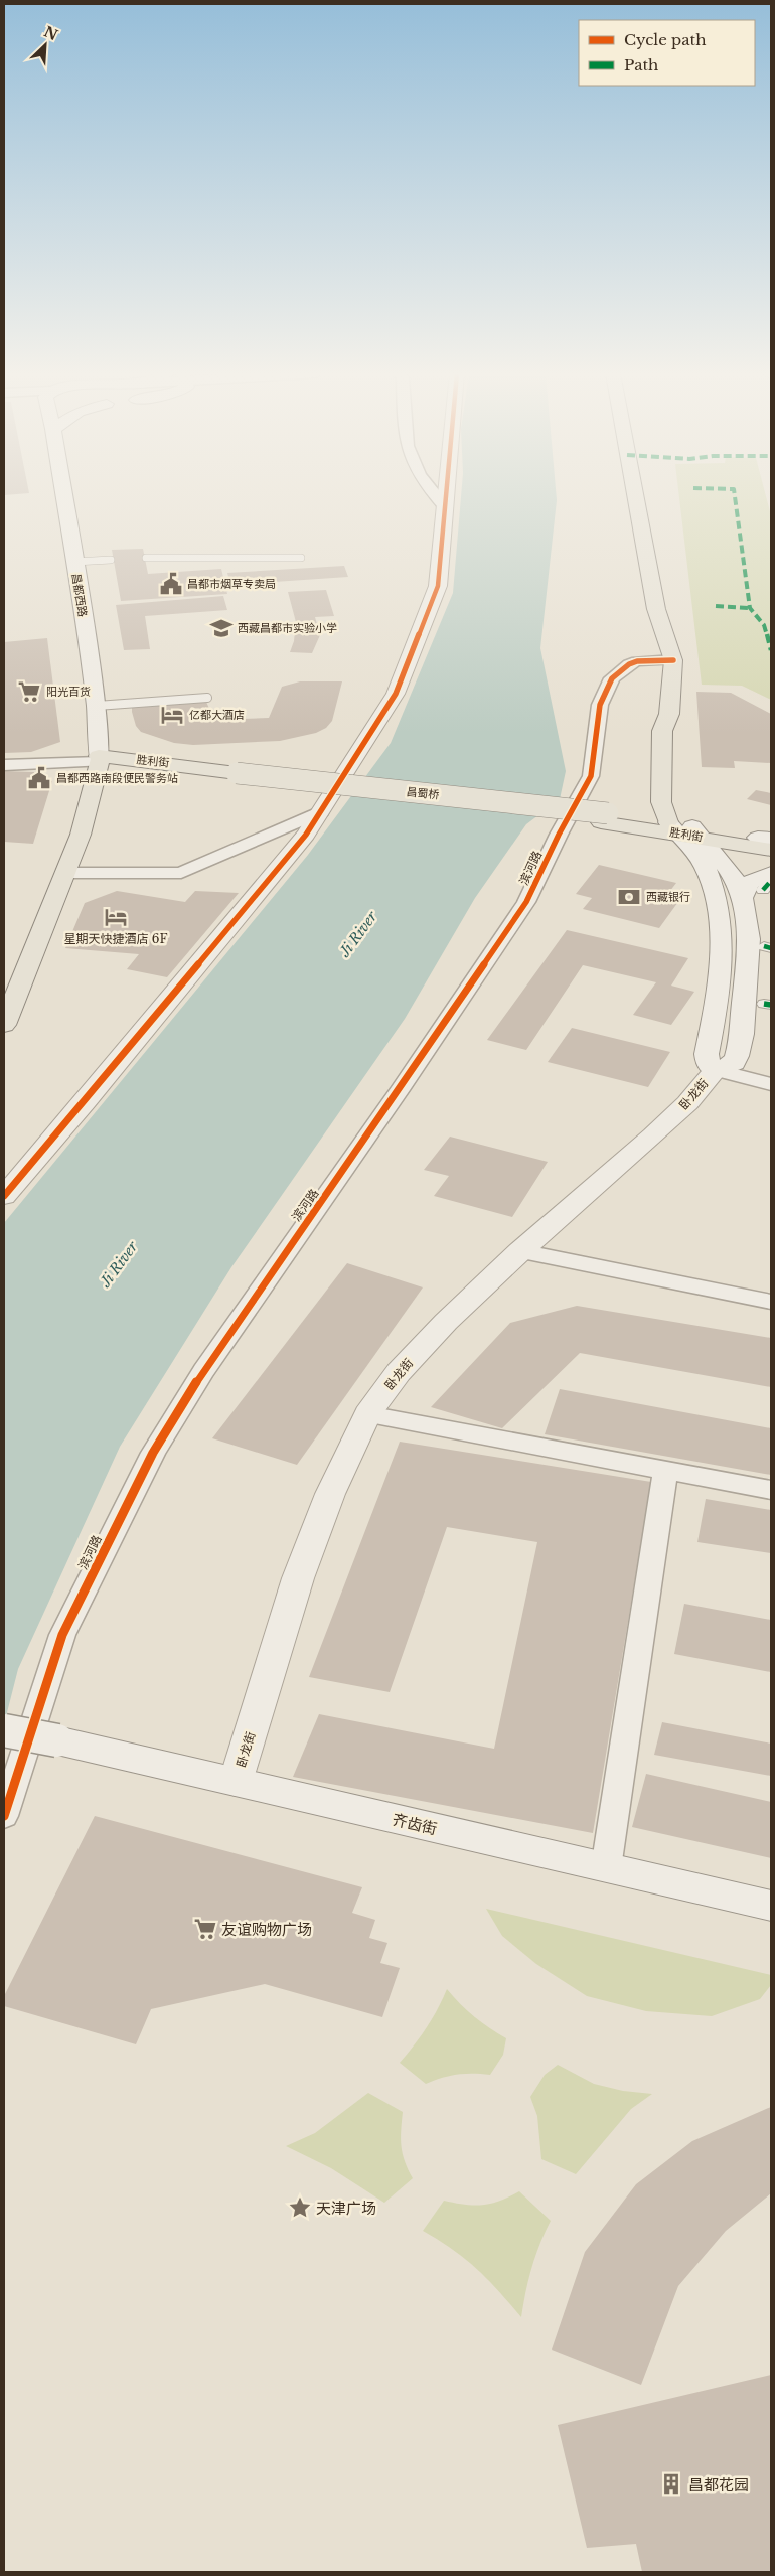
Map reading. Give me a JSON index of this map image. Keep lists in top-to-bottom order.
{
  "streets": {
    "main road": [
      "昌都西路",
      "胜利街",
      "昌蜀桥",
      "卧龙街",
      "齐齿街"
    ],
    "street": ["滨河路"]
  },
  "crossings": [
    ["昌都西路", "胜利街"],
    ["胜利街", "昌蜀桥"],
    ["胜利街", "卧龙街"],
    ["卧龙街", "齐齿街"]
  ],
  "water": ["Ji River"],
  "places": {
    "public building": ["昌都市烟草专卖局", "昌都西路南段便民警务站"],
    "school or university": ["西藏昌都市实验小学"],
    "supermarket": ["阳光百货", "友谊购物广场"],
    "hotel": ["亿都大酒店", "星期天快捷酒店 6F"],
    "bank": ["西藏银行"],
    "place": ["天津广场"],
    "building": ["昌都花园"]
  },
  "legend": ["Cycle path", "Path"],
  "north": "top right"
}
